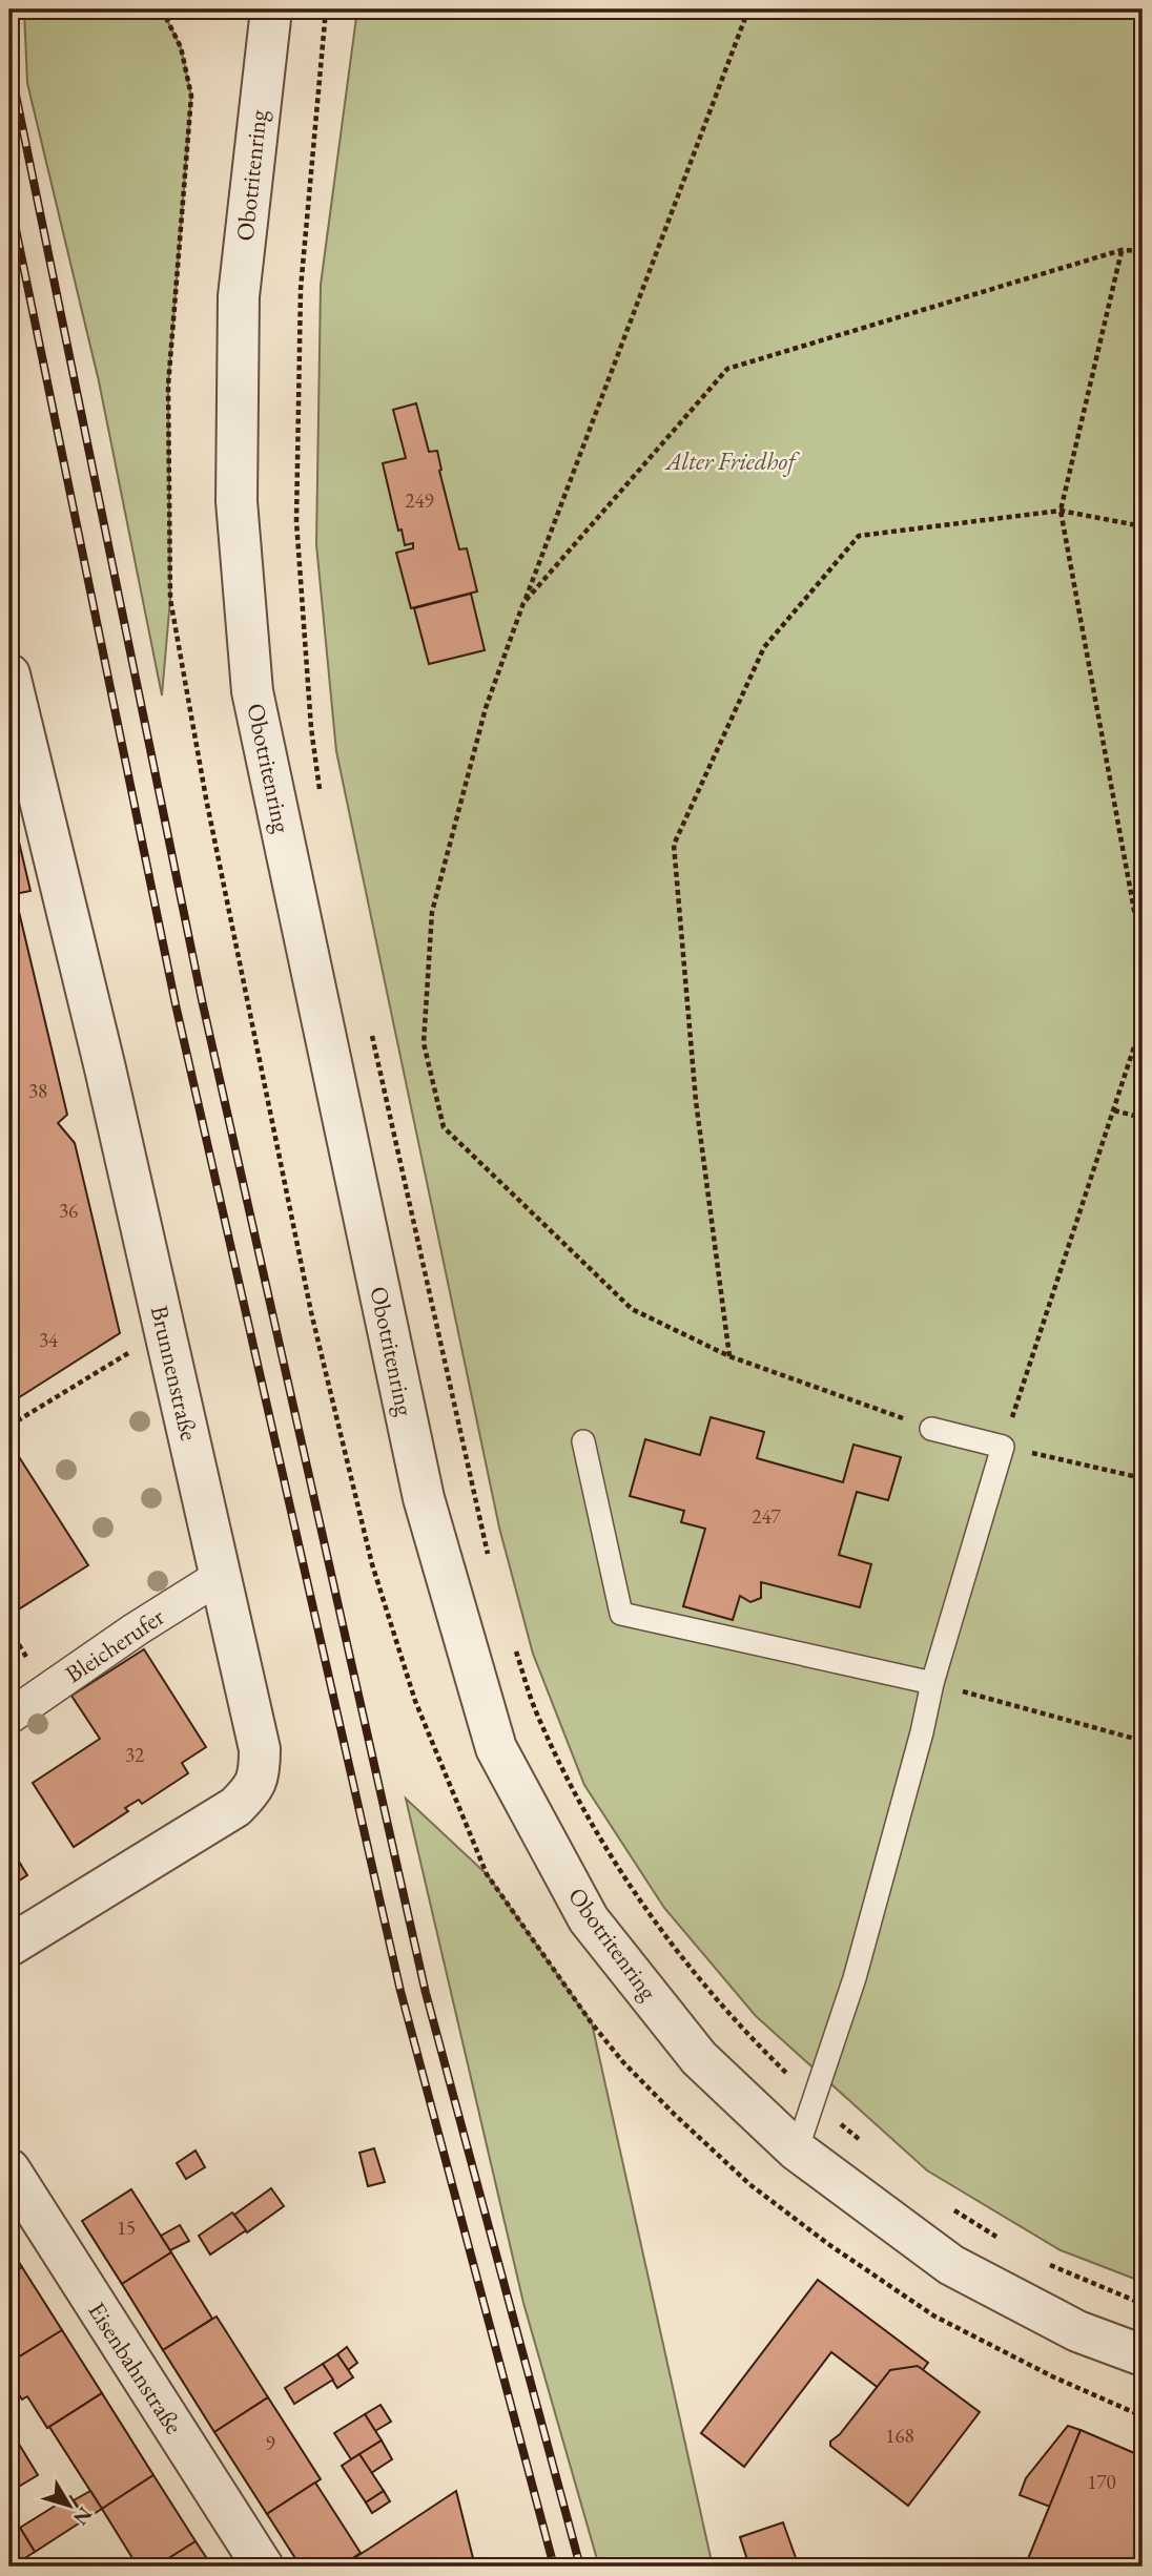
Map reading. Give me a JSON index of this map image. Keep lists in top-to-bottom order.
{
  "streets": {
    "street": [
      "Obotritenring",
      "Brunnenstraße",
      "Bleicherufer",
      "Eisenbahnstraße"
    ]
  },
  "crossings": [
    ["Brunnenstraße", "Bleicherufer"]
  ],
  "parks": ["Alter Friedhof"],
  "house_numbers": [
    "249",
    "38",
    "36",
    "34",
    "247",
    "32",
    "15",
    "168",
    "9",
    "170"
  ],
  "north": "bottom right"
}
